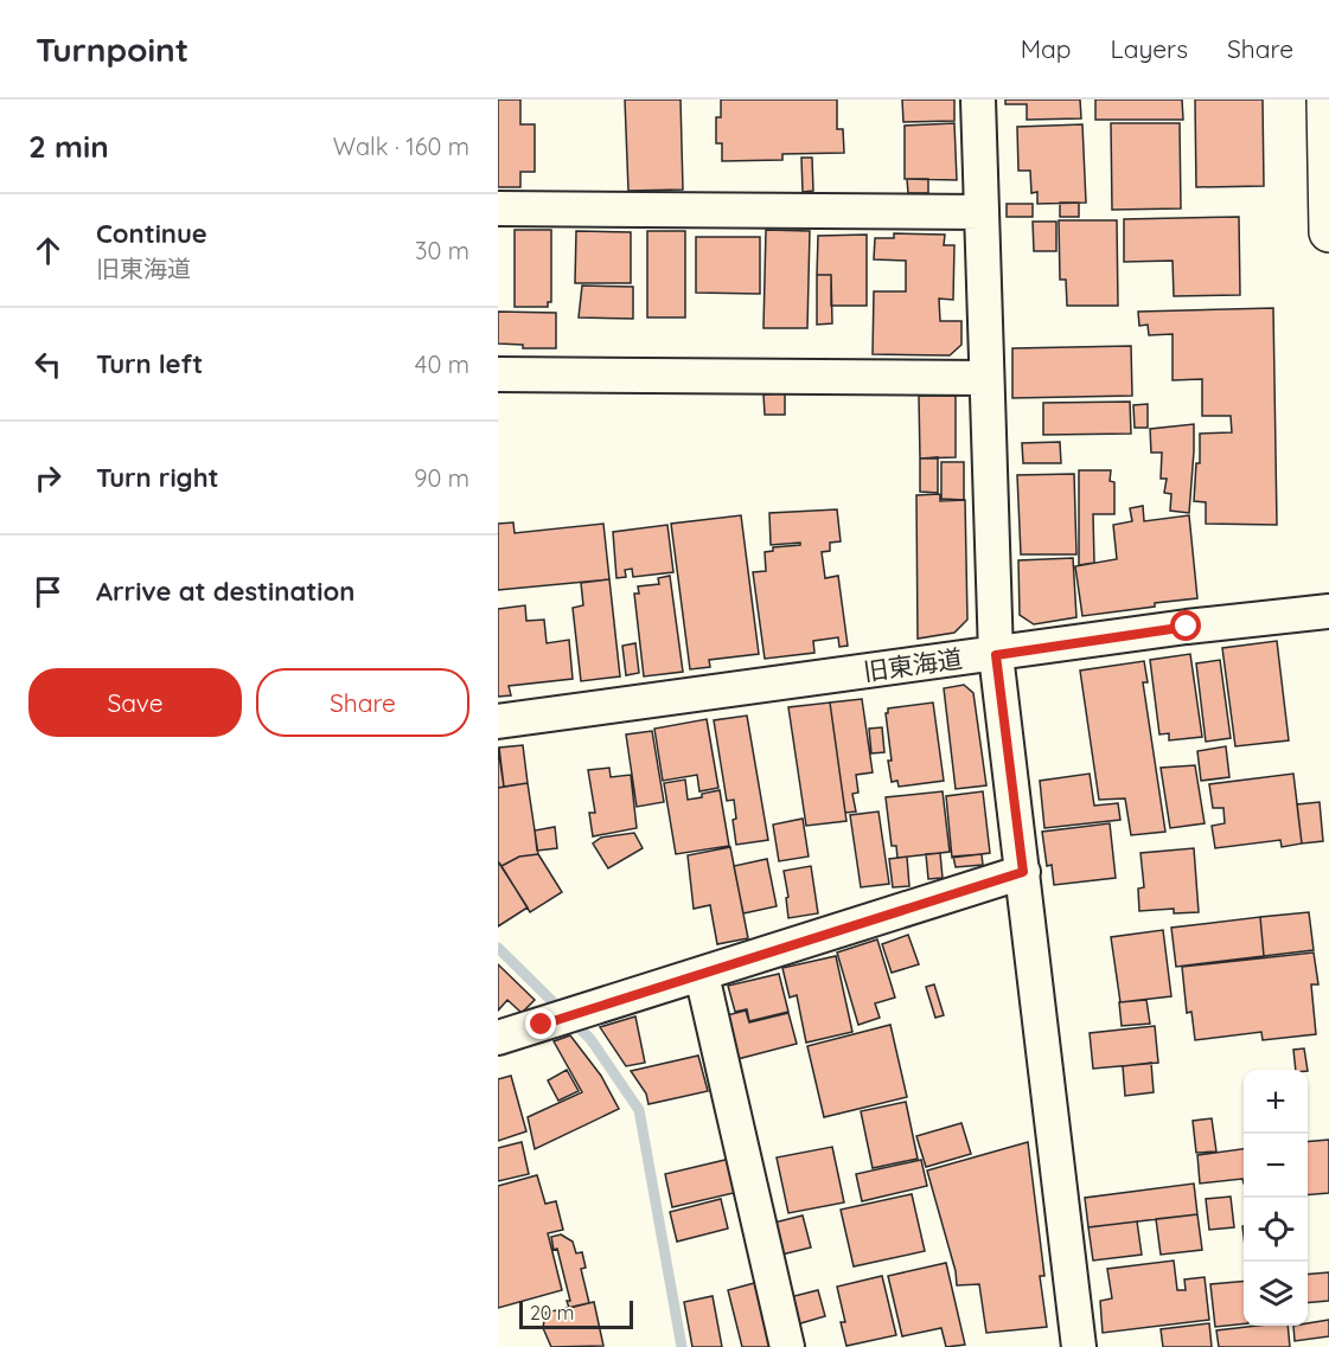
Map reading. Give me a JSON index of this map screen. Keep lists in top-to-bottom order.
{
  "streets": {
    "street": ["旧東海道"]
  },
  "scale_bar": "20 m",
  "page": {
    "header": "Turnpoint",
    "nav": ["Map", "Layers", "Share"],
    "heading": ["2 min", "Walk · 160 m"],
    "list": [
      ["Continue", "旧東海道", "30 m"],
      ["Turn left", "40 m"],
      ["Turn right", "90 m"],
      "Arrive at destination"
    ],
    "buttons": ["Save", "Share"],
    "map_buttons": ["+", "−"],
    "scale": "20 m"
  }
}
